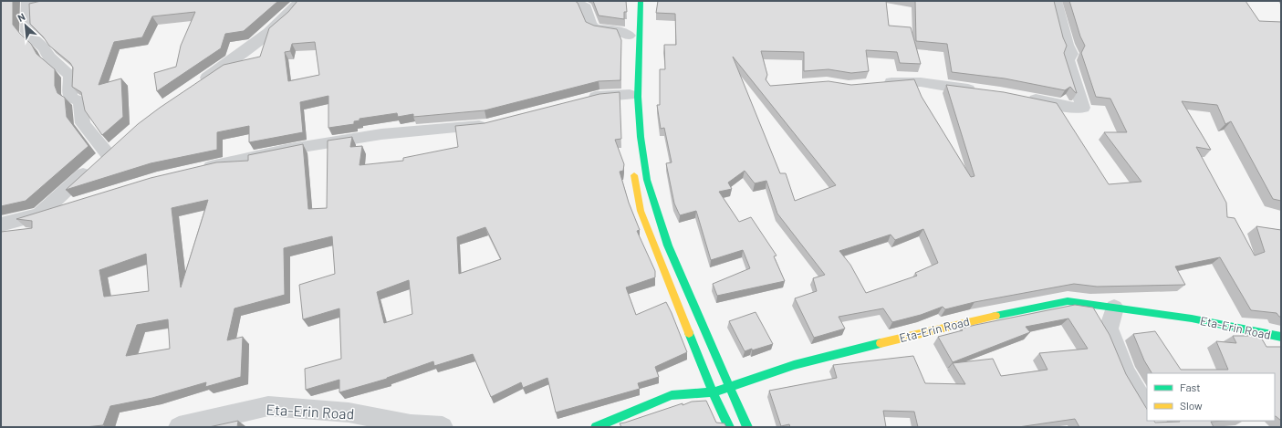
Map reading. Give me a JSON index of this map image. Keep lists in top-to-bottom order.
{
  "streets": {
    "main road": ["Eta-Erin Road"]
  },
  "legend": ["Fast", "Slow"],
  "north": "top left"
}
